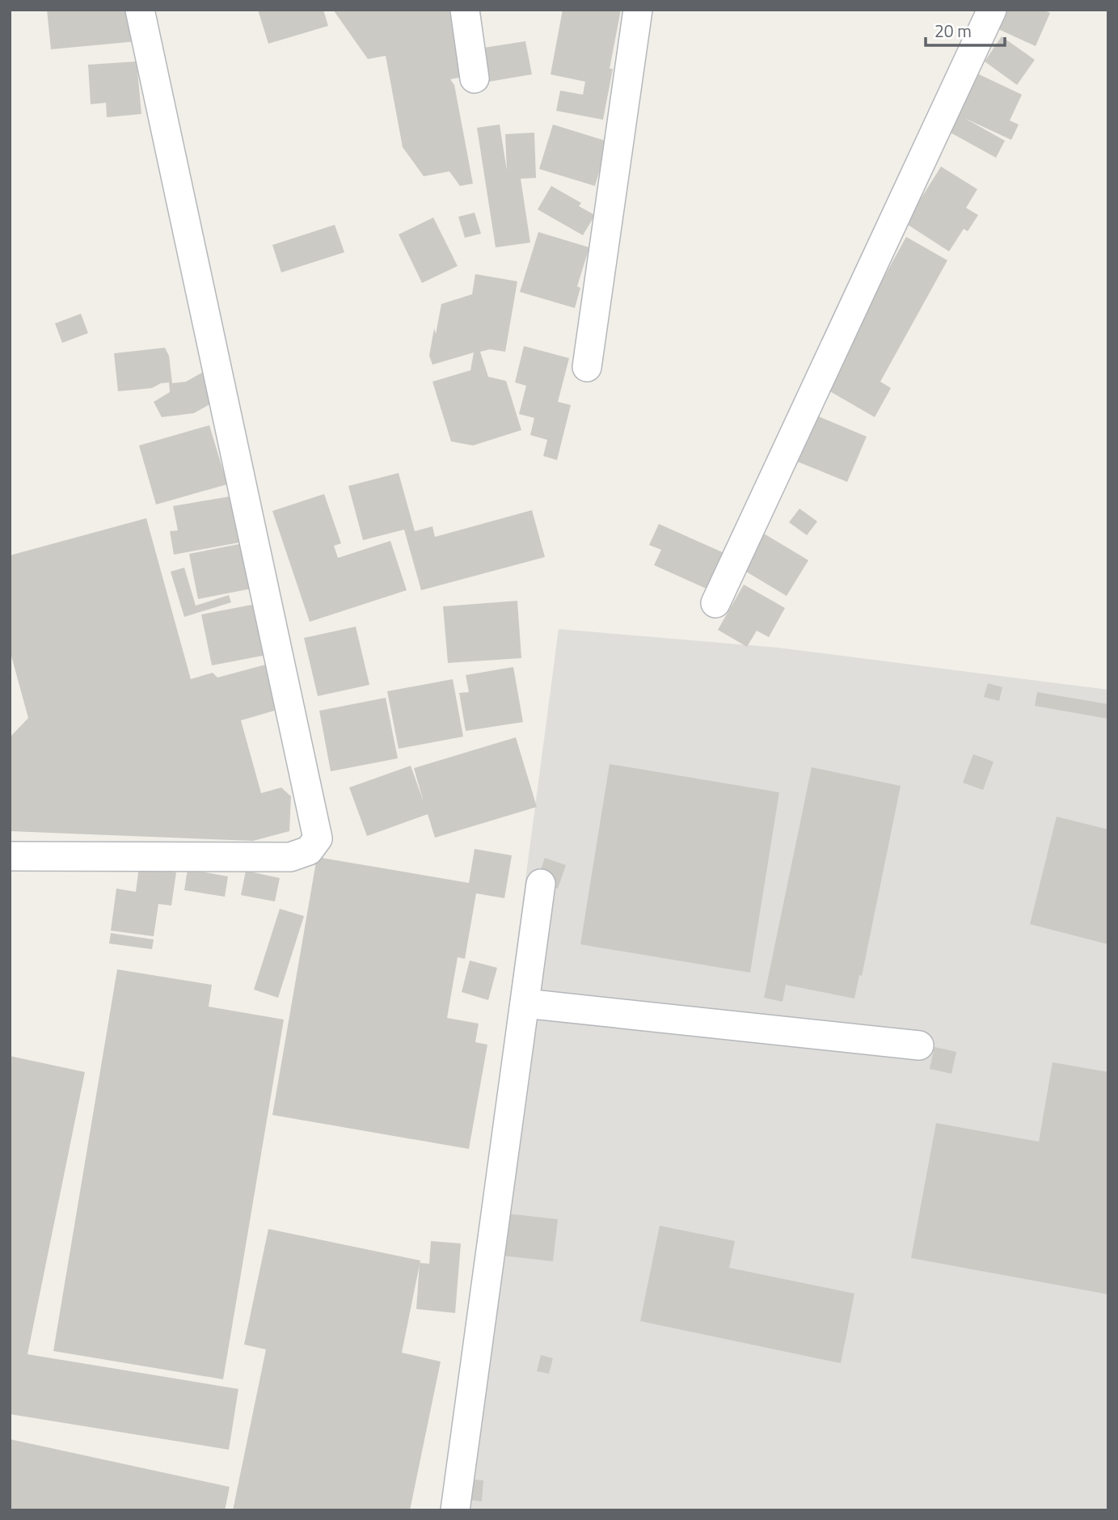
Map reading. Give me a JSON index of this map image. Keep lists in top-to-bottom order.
{
  "scale_bar": "20 m"
}
